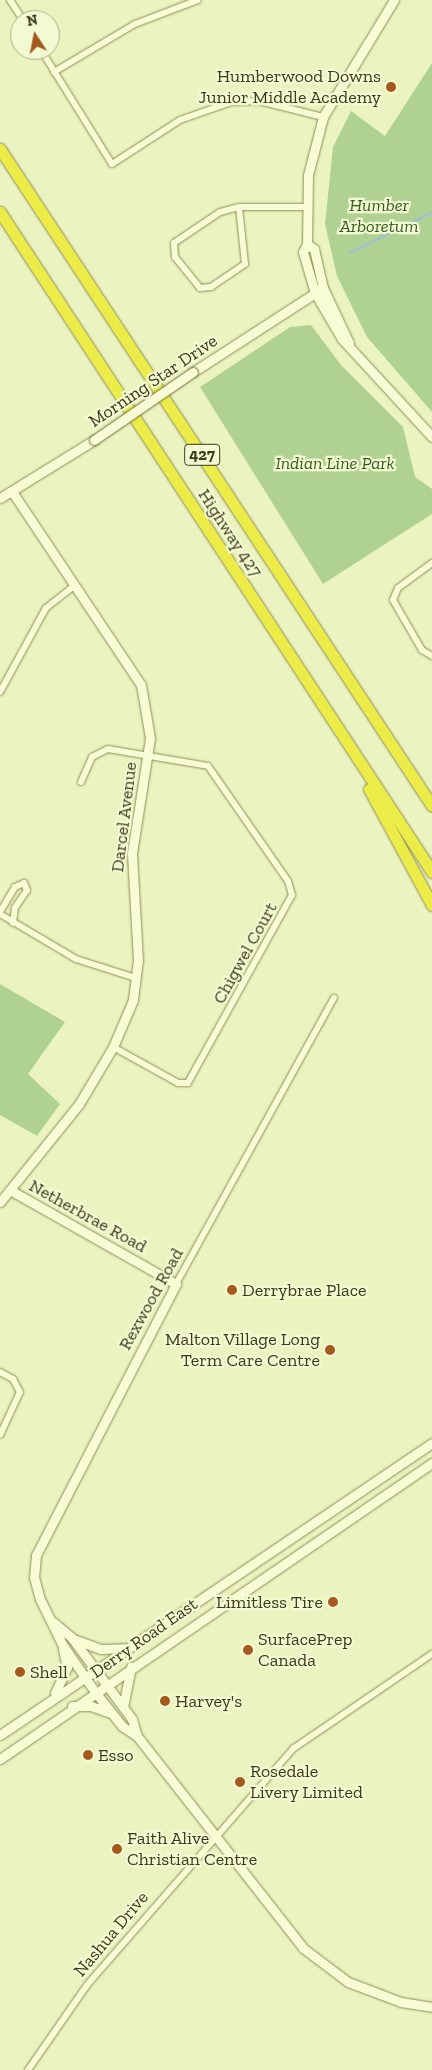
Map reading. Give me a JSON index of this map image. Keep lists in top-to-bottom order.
{
  "streets": {
    "highway": ["427", "Highway 427"],
    "street": [
      "Morning Star Drive",
      "Darcel Avenue",
      "Chigwel Court",
      "Netherbrae Road",
      "Rexwood Road",
      "Derry Road East",
      "Nashua Drive"
    ]
  },
  "crossings": [
    ["Morning Star Drive", "Darcel Avenue"],
    ["Darcel Avenue", "Chigwel Court"],
    ["Darcel Avenue", "Netherbrae Road"],
    ["Netherbrae Road", "Rexwood Road"],
    ["Rexwood Road", "Derry Road East"],
    ["Rexwood Road", "Nashua Drive"]
  ],
  "parks": ["Humber Arboretum", "Indian Line Park"],
  "places": [
    "Humberwood Downs Junior Middle Academy",
    "Derrybrae Place",
    "Malton Village Long Term Care Centre",
    "Limitless Tire",
    "SurfacePrep Canada",
    "Shell",
    "Harvey's",
    "Esso",
    "Rosedale Livery Limited",
    "Faith Alive Christian Centre"
  ],
  "north": "top"
}
